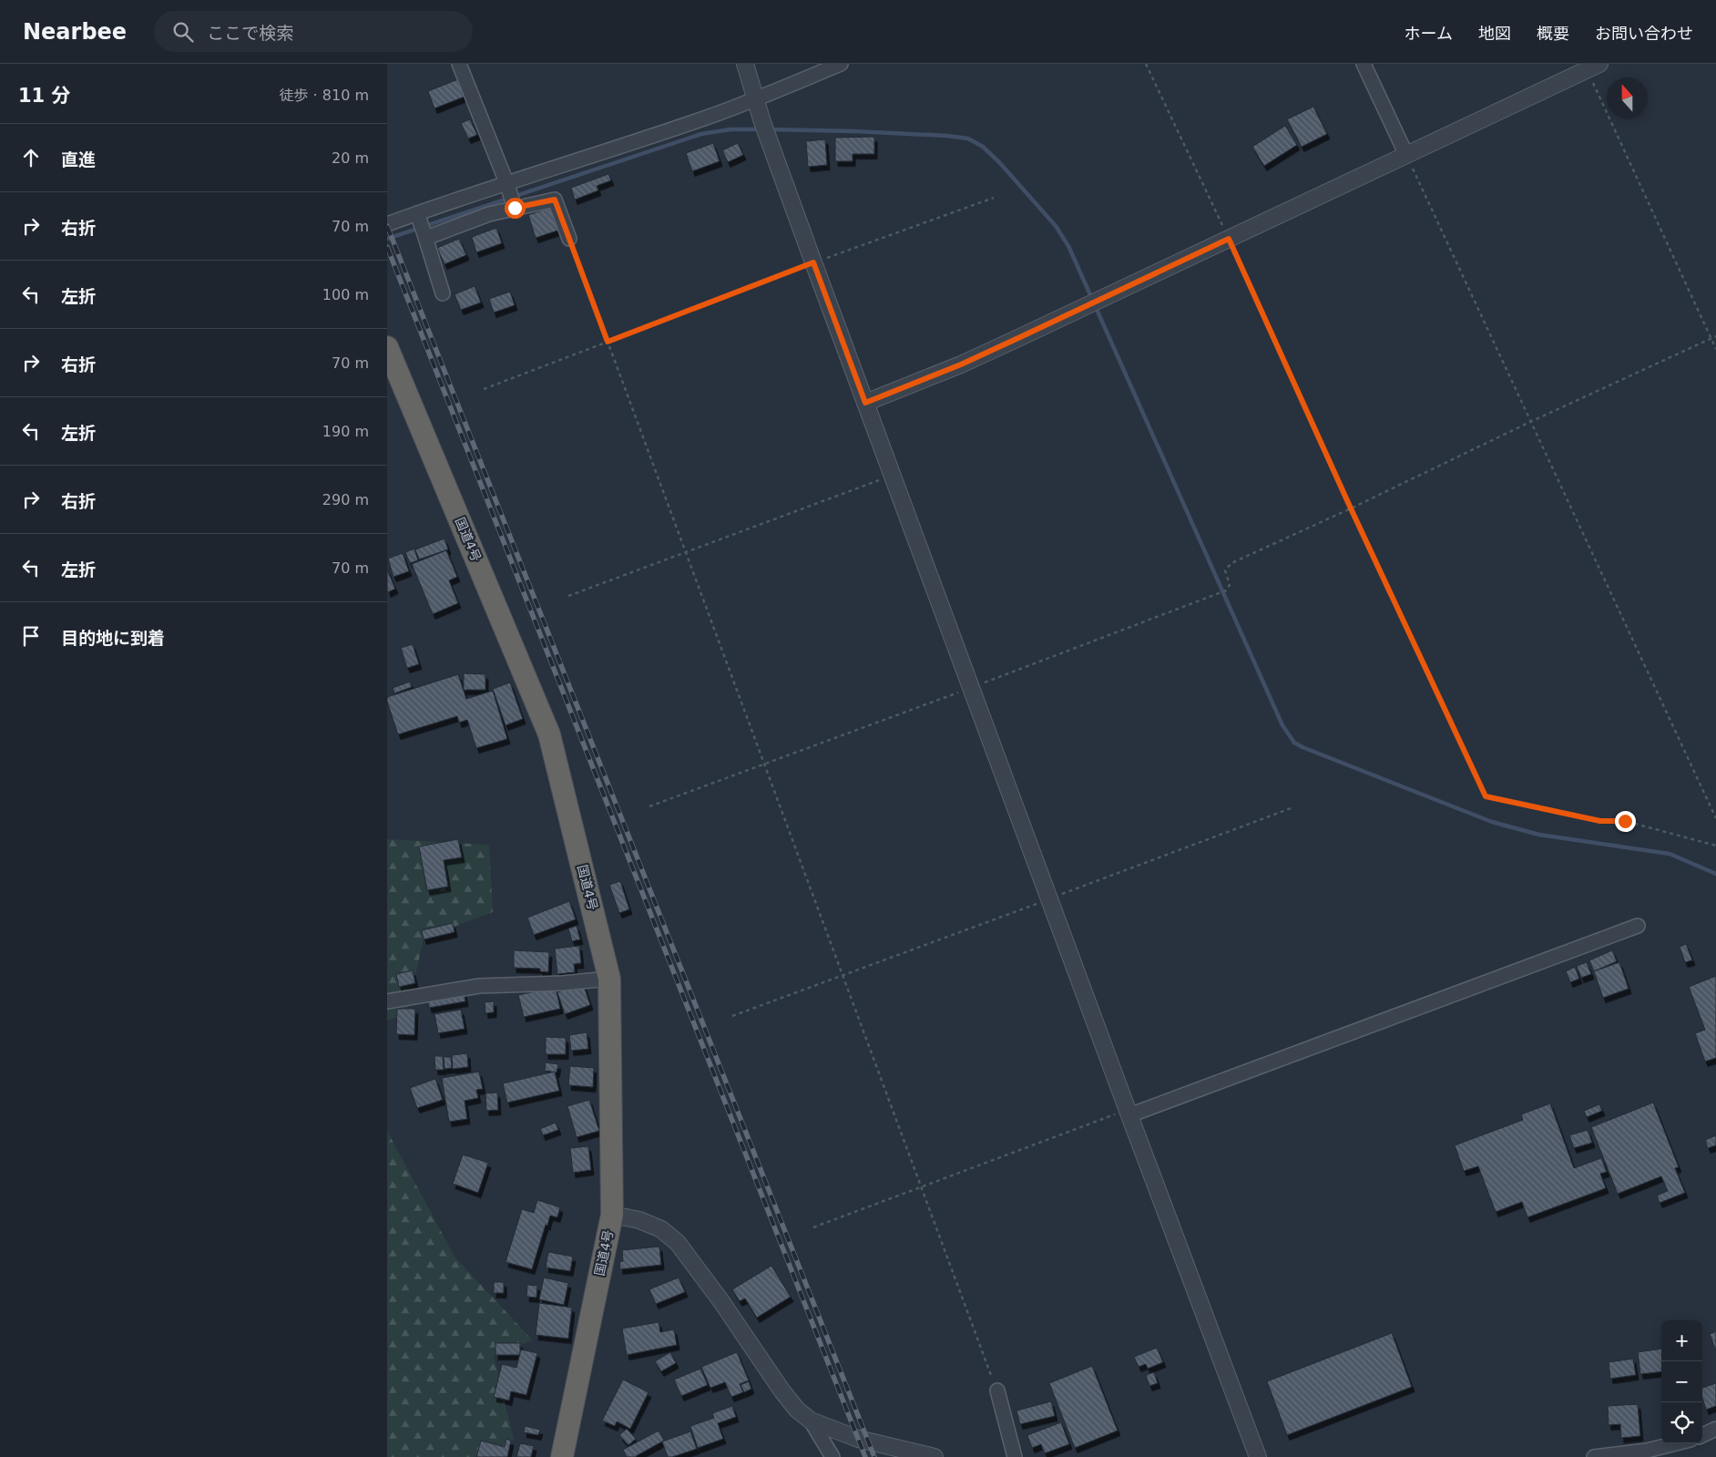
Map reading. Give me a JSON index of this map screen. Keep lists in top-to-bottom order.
{
  "streets": {
    "highway": ["国道4号"]
  },
  "north": "top",
  "page": {
    "header": "Nearbee",
    "search": "ここで検索",
    "nav": [
      "ホーム",
      "地図",
      "概要",
      "お問い合わせ"
    ],
    "heading": ["11 分", "徒歩 · 810 m"],
    "list": [
      ["直進", "20 m"],
      ["右折", "70 m"],
      ["左折", "100 m"],
      ["右折", "70 m"],
      ["左折", "190 m"],
      ["右折", "290 m"],
      ["左折", "70 m"],
      "目的地に到着"
    ],
    "map_buttons": ["+", "−"]
  }
}
